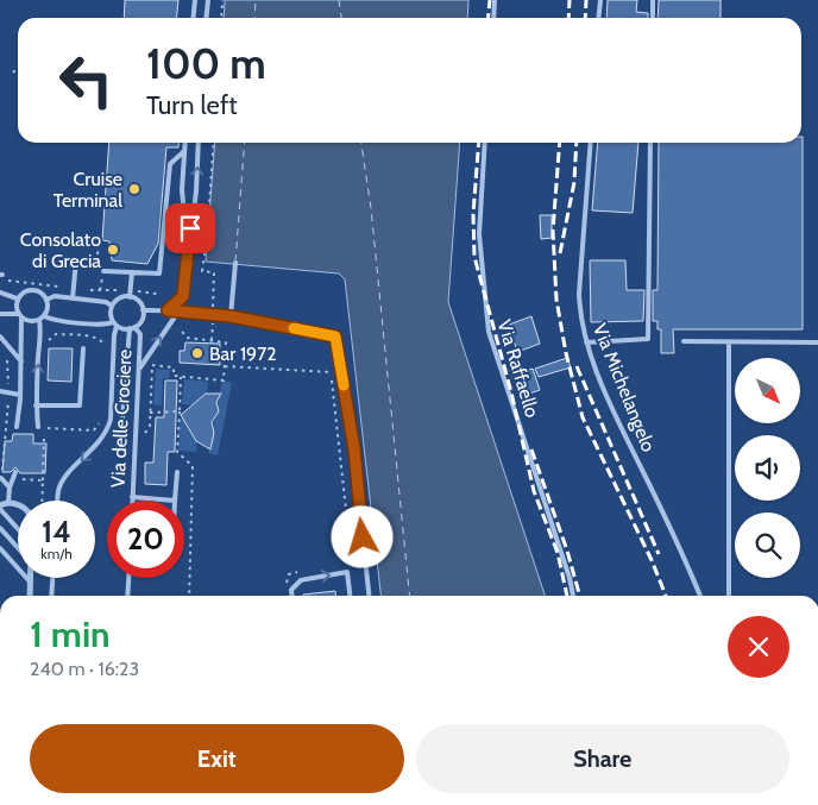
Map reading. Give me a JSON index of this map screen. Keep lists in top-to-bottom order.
{
  "streets": {
    "lane": ["Via Raffaello", "Via Michelangelo", "Via delle Crociere"]
  },
  "places": ["Cruise Terminal", "Consolato di Grecia", "Bar 1972"],
  "north": "bottom right",
  "page": {
    "turn": ["100 m", "Turn left"],
    "speed": "14 km/h",
    "limit": "20",
    "heading": ["1 min", "240 m · 16:23"],
    "buttons": ["Exit", "Share"]
  }
}
